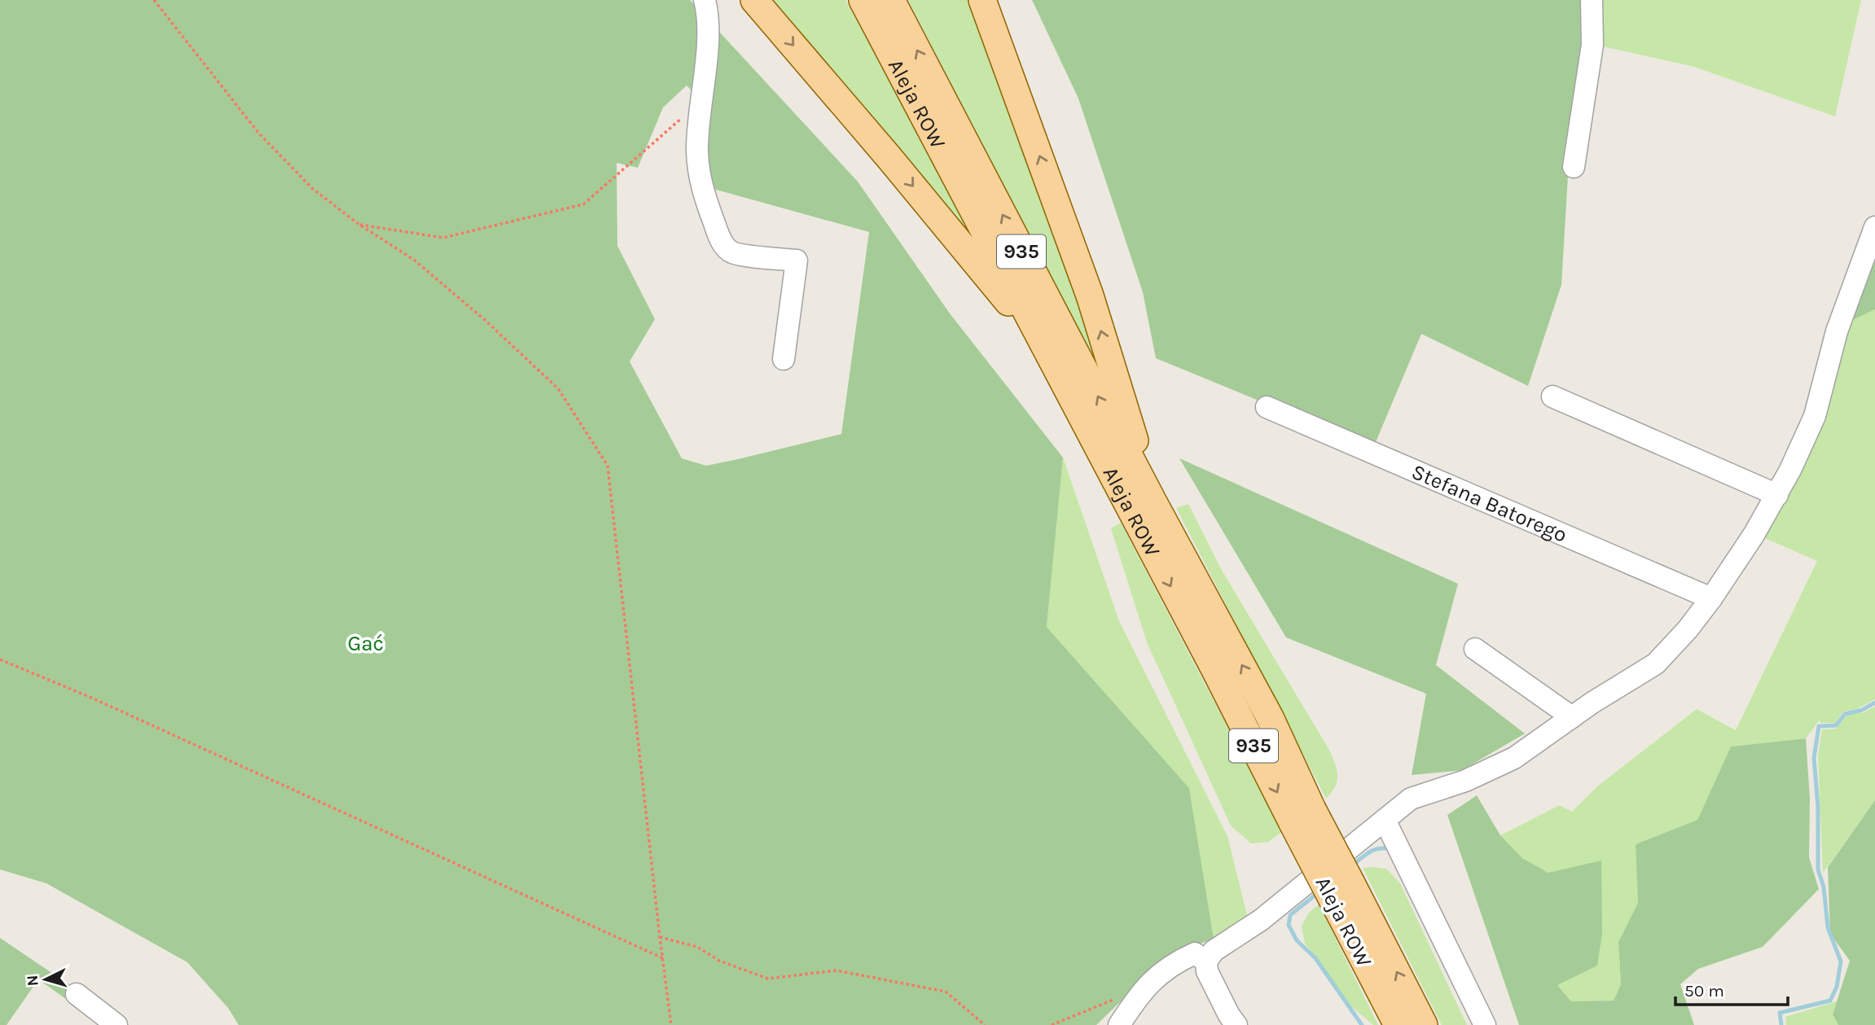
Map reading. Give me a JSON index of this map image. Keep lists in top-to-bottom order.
{
  "streets": {
    "main road": ["Aleja ROW", "935"],
    "street": ["Stefana Batorego"]
  },
  "parks": ["Gać"],
  "scale_bar": "50 m",
  "north": "left"
}
